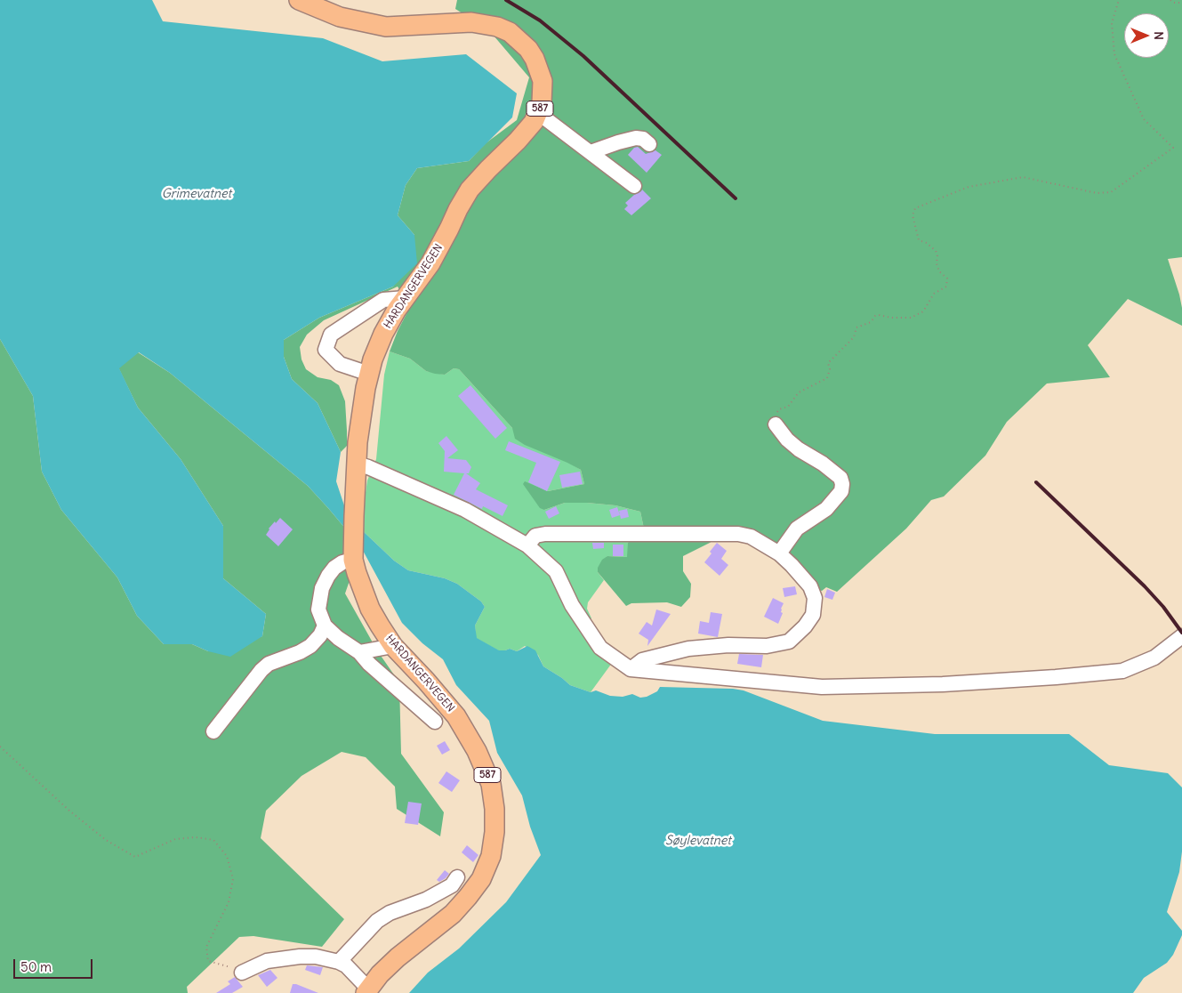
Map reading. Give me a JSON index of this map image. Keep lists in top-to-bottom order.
{
  "streets": {
    "main road": ["587", "HARDANGERVEGEN"]
  },
  "water": ["Grimevatnet", "Søylevatnet"],
  "scale_bar": "50 m",
  "north": "right"
}
